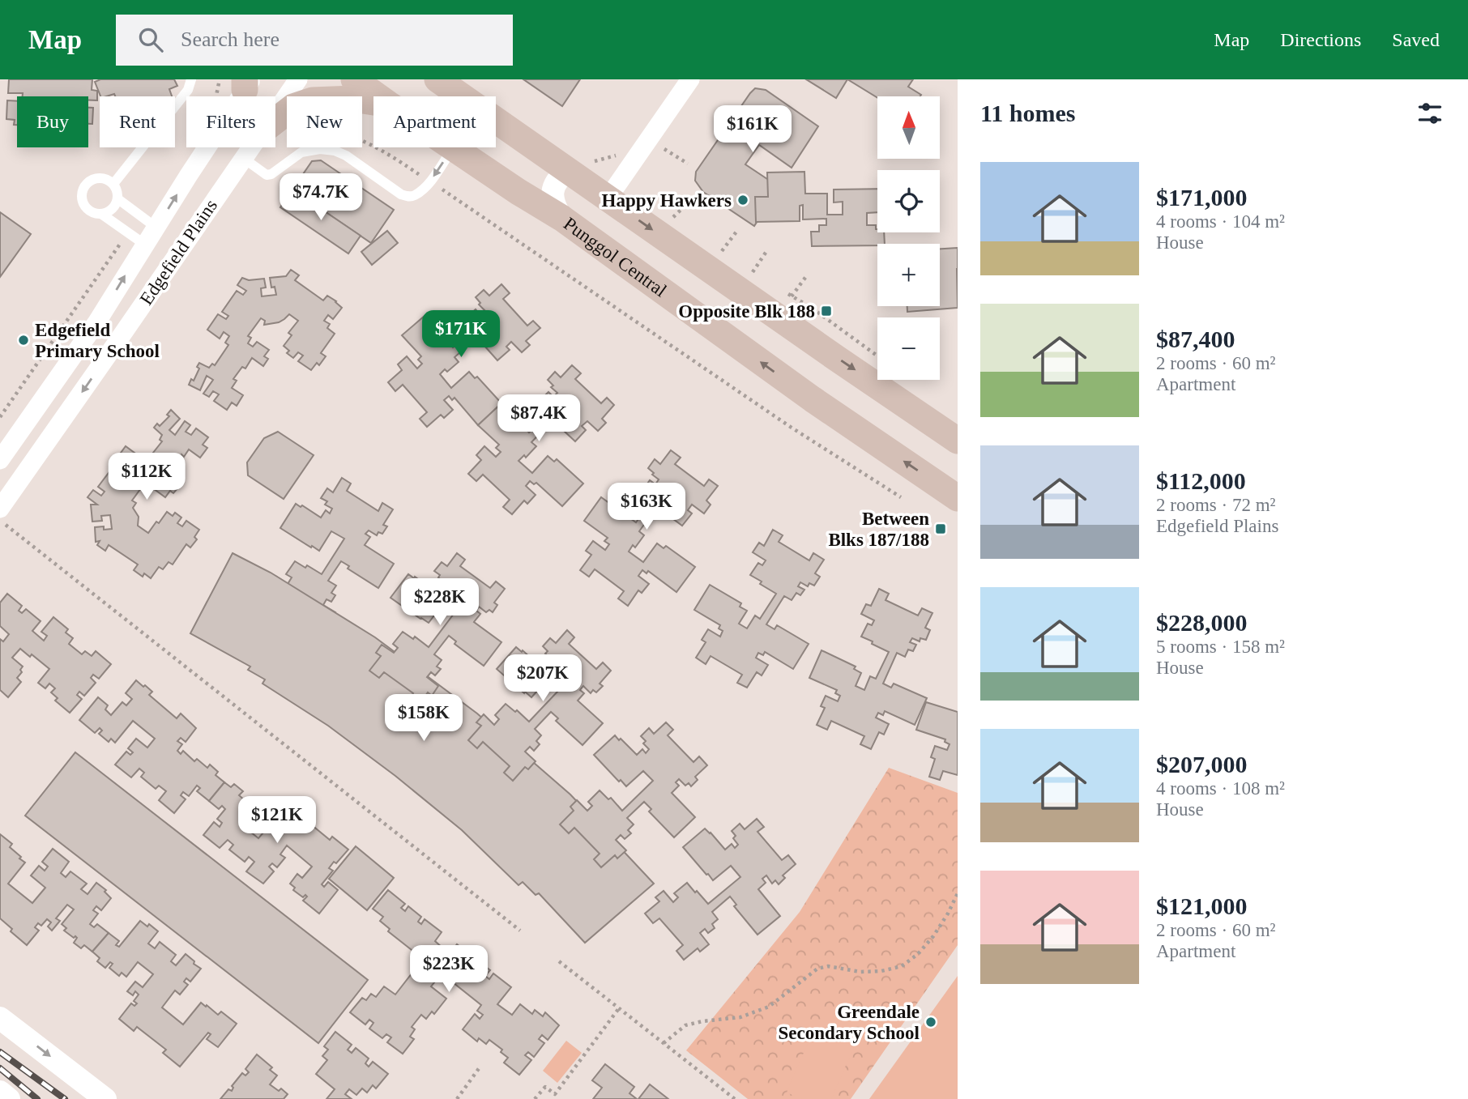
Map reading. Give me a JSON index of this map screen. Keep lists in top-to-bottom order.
{
  "streets": {
    "main road": ["Punggol Central"],
    "street": ["Edgefield Plains"]
  },
  "places": {
    "other": ["Happy Hawkers", "Edgefield Primary School", "Greendale Secondary School"],
    "transit": ["Opposite Blk 188", "Between Blks 187/188"]
  },
  "north": "top",
  "page": {
    "header": "Map",
    "search": "Search here",
    "nav": ["Map", "Directions", "Saved"],
    "heading": "11 homes",
    "map_buttons": ["+", "−"],
    "chip": [
      "Buy",
      "Rent",
      "Filters",
      "New",
      "Apartment"
    ],
    "price": [
      "$161K",
      "$74.7K",
      "$171K",
      "$87.4K",
      "$112K",
      "$163K",
      "$228K",
      "$207K",
      "$158K",
      "$121K",
      "$223K"
    ],
    "list": [
      {
        "name": "$171,000",
        "note": "4 rooms · 104 m² · House"
      },
      {
        "name": "$87,400",
        "note": "2 rooms · 60 m² · Apartment"
      },
      {
        "name": "$112,000",
        "note": "2 rooms · 72 m² · Edgefield Plains"
      },
      {
        "name": "$228,000",
        "note": "5 rooms · 158 m² · House"
      },
      {
        "name": "$207,000",
        "note": "4 rooms · 108 m² · House"
      },
      {
        "name": "$121,000",
        "note": "2 rooms · 60 m² · Apartment"
      }
    ]
  }
}
